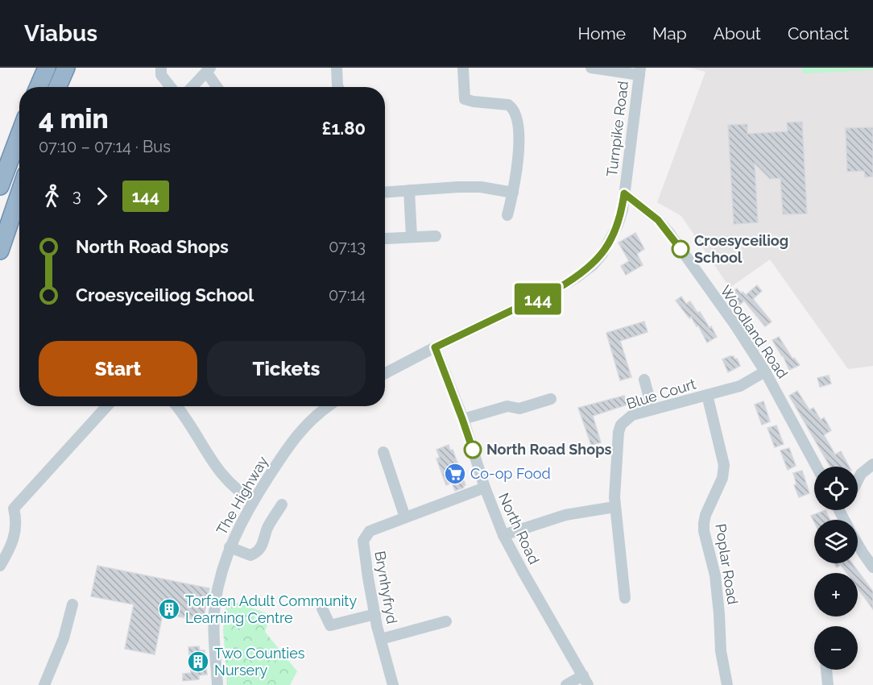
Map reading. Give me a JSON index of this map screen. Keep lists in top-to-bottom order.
{
  "streets": {
    "street": [
      "Turnpike Road",
      "Woodland Road",
      "Blue Court",
      "The Highway",
      "North Road",
      "Poplar Road",
      "Brynhyfryd"
    ]
  },
  "crossings": [
    ["Turnpike Road", "Woodland Road"],
    ["Woodland Road", "Blue Court"],
    ["Blue Court", "Poplar Road"],
    ["North Road", "Brynhyfryd"]
  ],
  "places": {
    "other": ["Croesyceiliog School", "North Road Shops"],
    "supermarket": ["Co-op Food"],
    "building": ["Torfaen Adult Community Learning Centre", "Two Counties Nursery"]
  },
  "lines": ["bus line 144"],
  "page": {
    "header": "Viabus",
    "nav": [
      "Home",
      "Map",
      "About",
      "Contact"
    ],
    "on_map": "144",
    "heading": ["4 min", "07:10 – 07:14 · Bus", "£1.80"],
    "legs": ["3", "144"],
    "list": [
      {
        "name": "North Road Shops",
        "value": "07:13"
      },
      {
        "name": "Croesyceiliog School",
        "value": "07:14"
      }
    ],
    "buttons": ["Start", "Tickets"],
    "map_buttons": ["+", "−"]
  }
}
